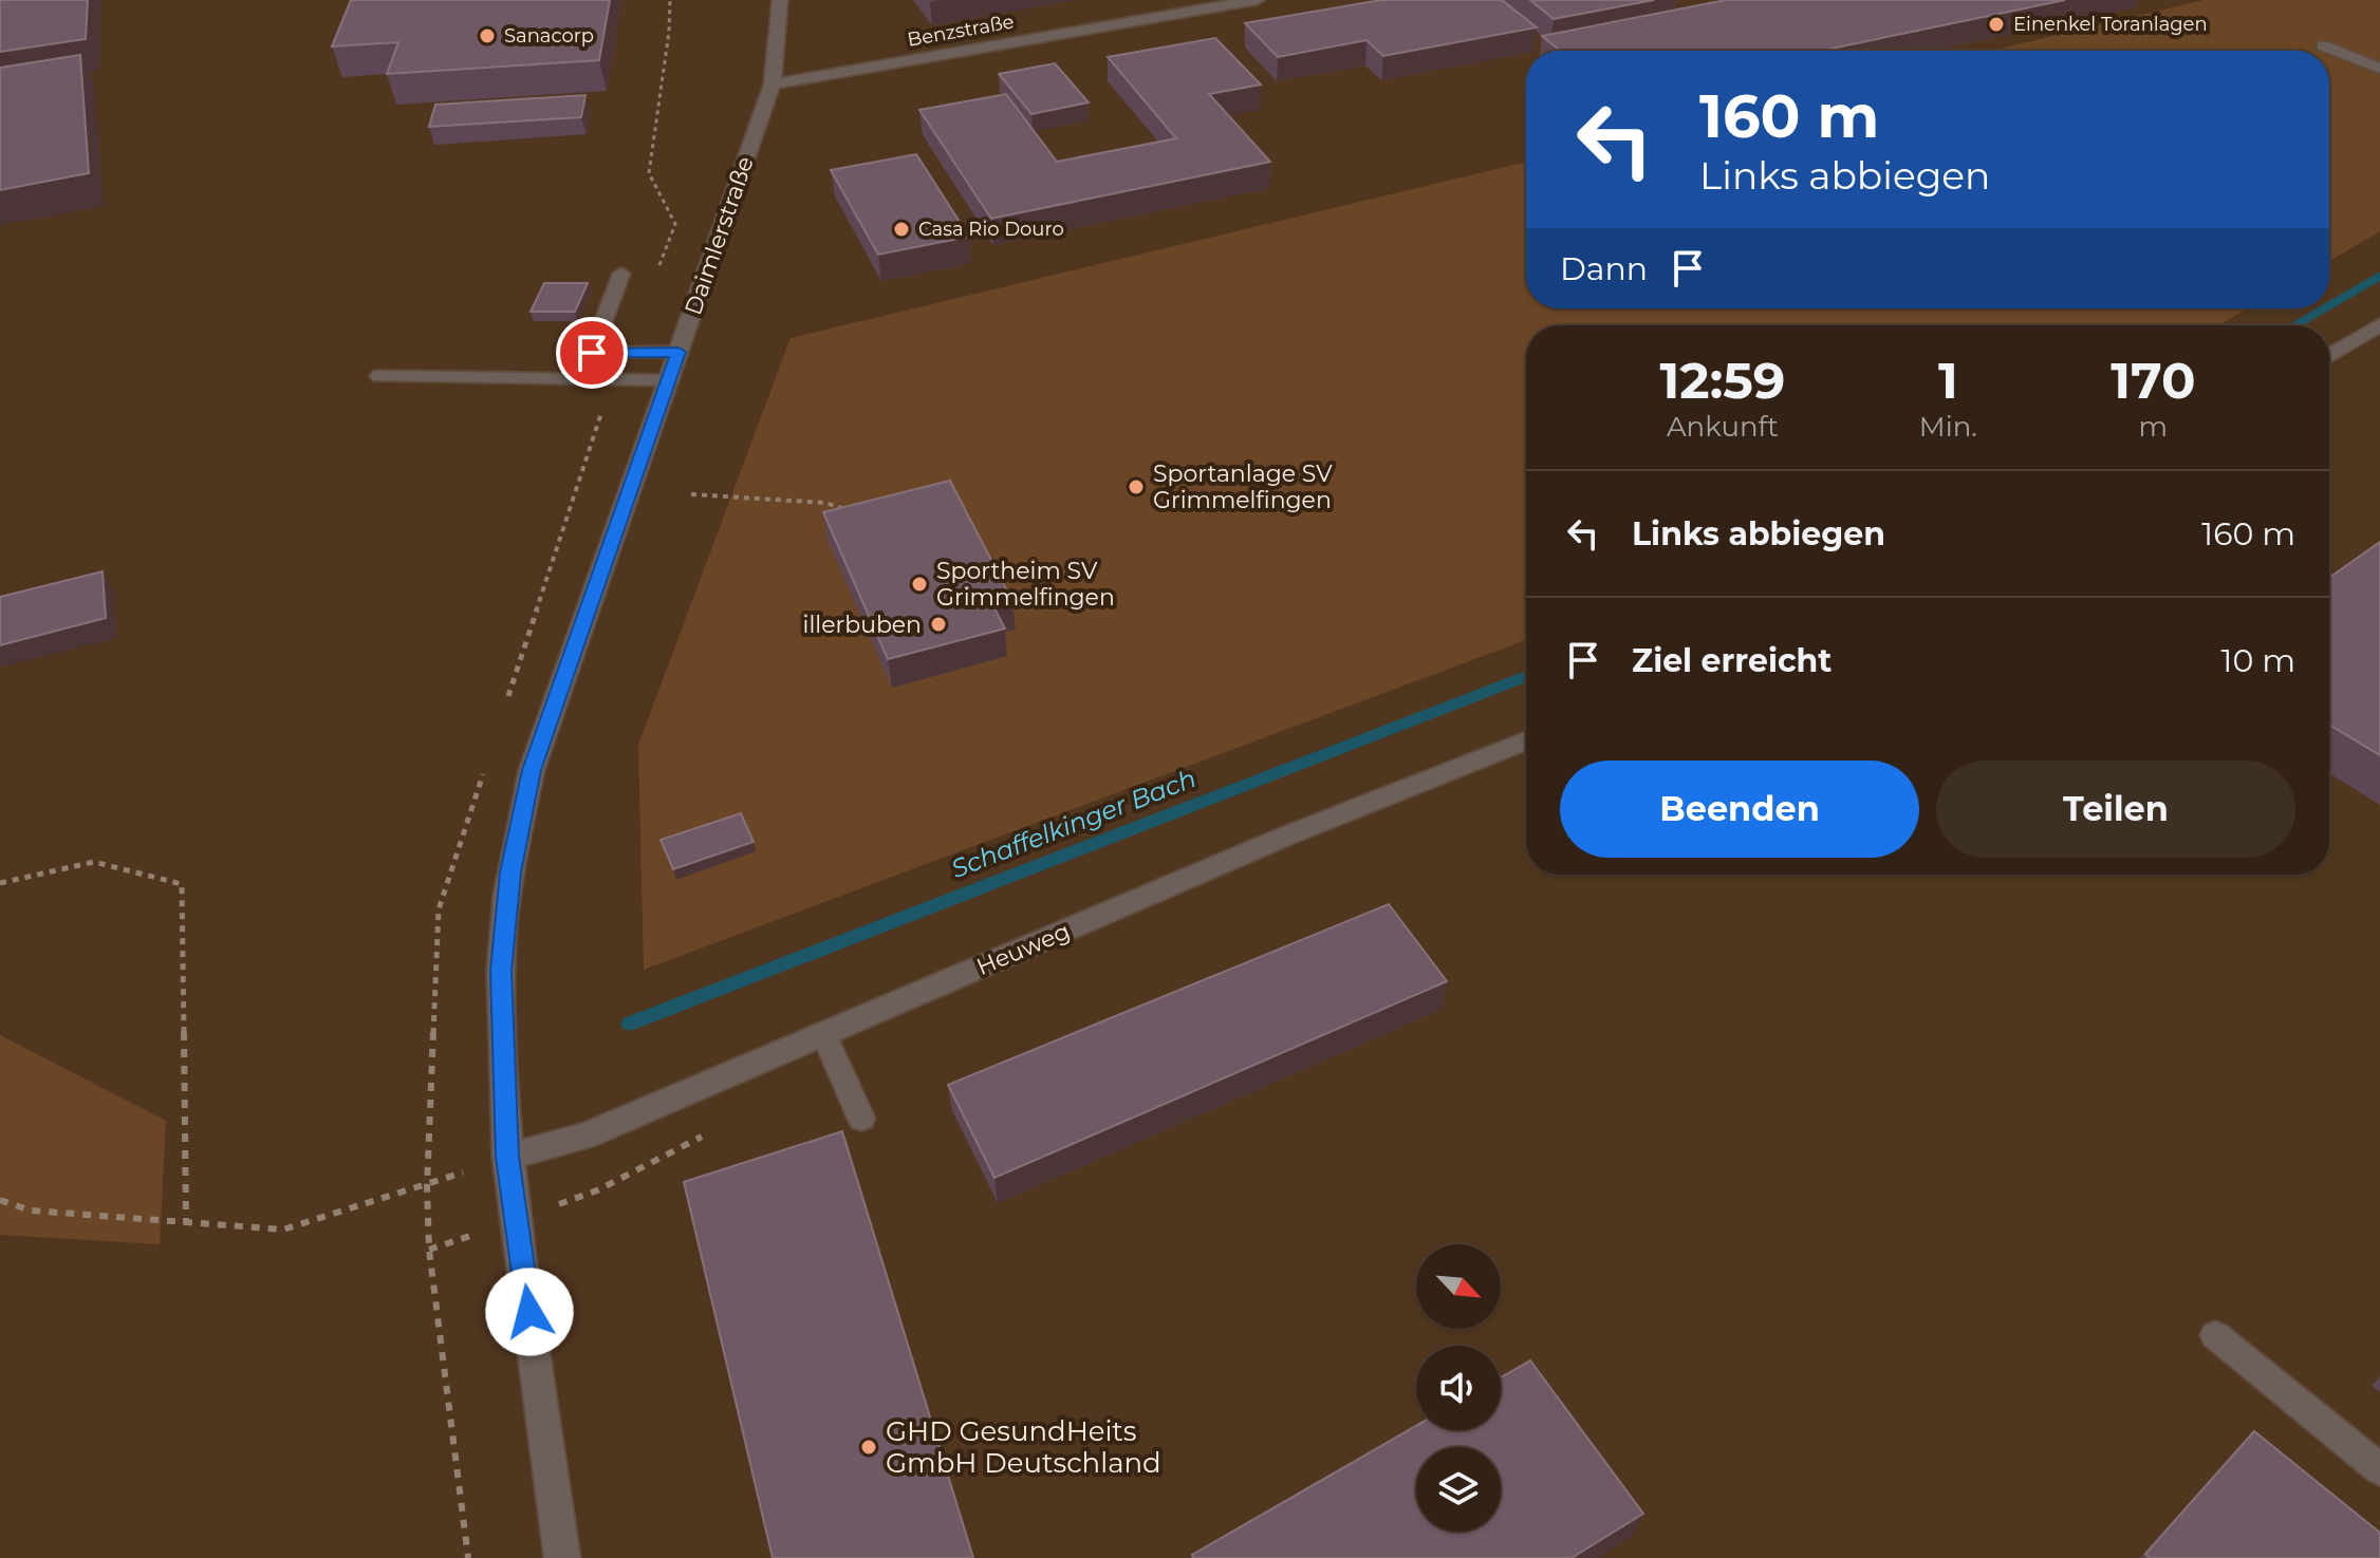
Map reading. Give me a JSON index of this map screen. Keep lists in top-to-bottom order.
{
  "streets": {
    "street": ["Benzstraße", "Daimlerstraße", "Heuweg"]
  },
  "crossings": [
    ["Benzstraße", "Daimlerstraße"],
    ["Daimlerstraße", "Heuweg"]
  ],
  "water": ["Schaffelkinger Bach"],
  "places": [
    "Einenkel Toranlagen",
    "Sanacorp",
    "Casa Rio Douro",
    "Sportanlage SV Grimmelfingen",
    "Sportheim SV Grimmelfingen",
    "illerbuben",
    "GHD GesundHeits GmbH Deutschland"
  ],
  "north": "bottom right",
  "page": {
    "turn": ["160 m", "Links abbiegen"],
    "then": "Dann",
    "eta": [
      "12:59",
      "Ankunft",
      "1",
      "Min.",
      "170",
      "m"
    ],
    "list": [
      {
        "name": "Links abbiegen",
        "value": "160 m"
      },
      {
        "name": "Ziel erreicht",
        "value": "10 m"
      }
    ],
    "buttons": ["Beenden", "Teilen"]
  }
}
